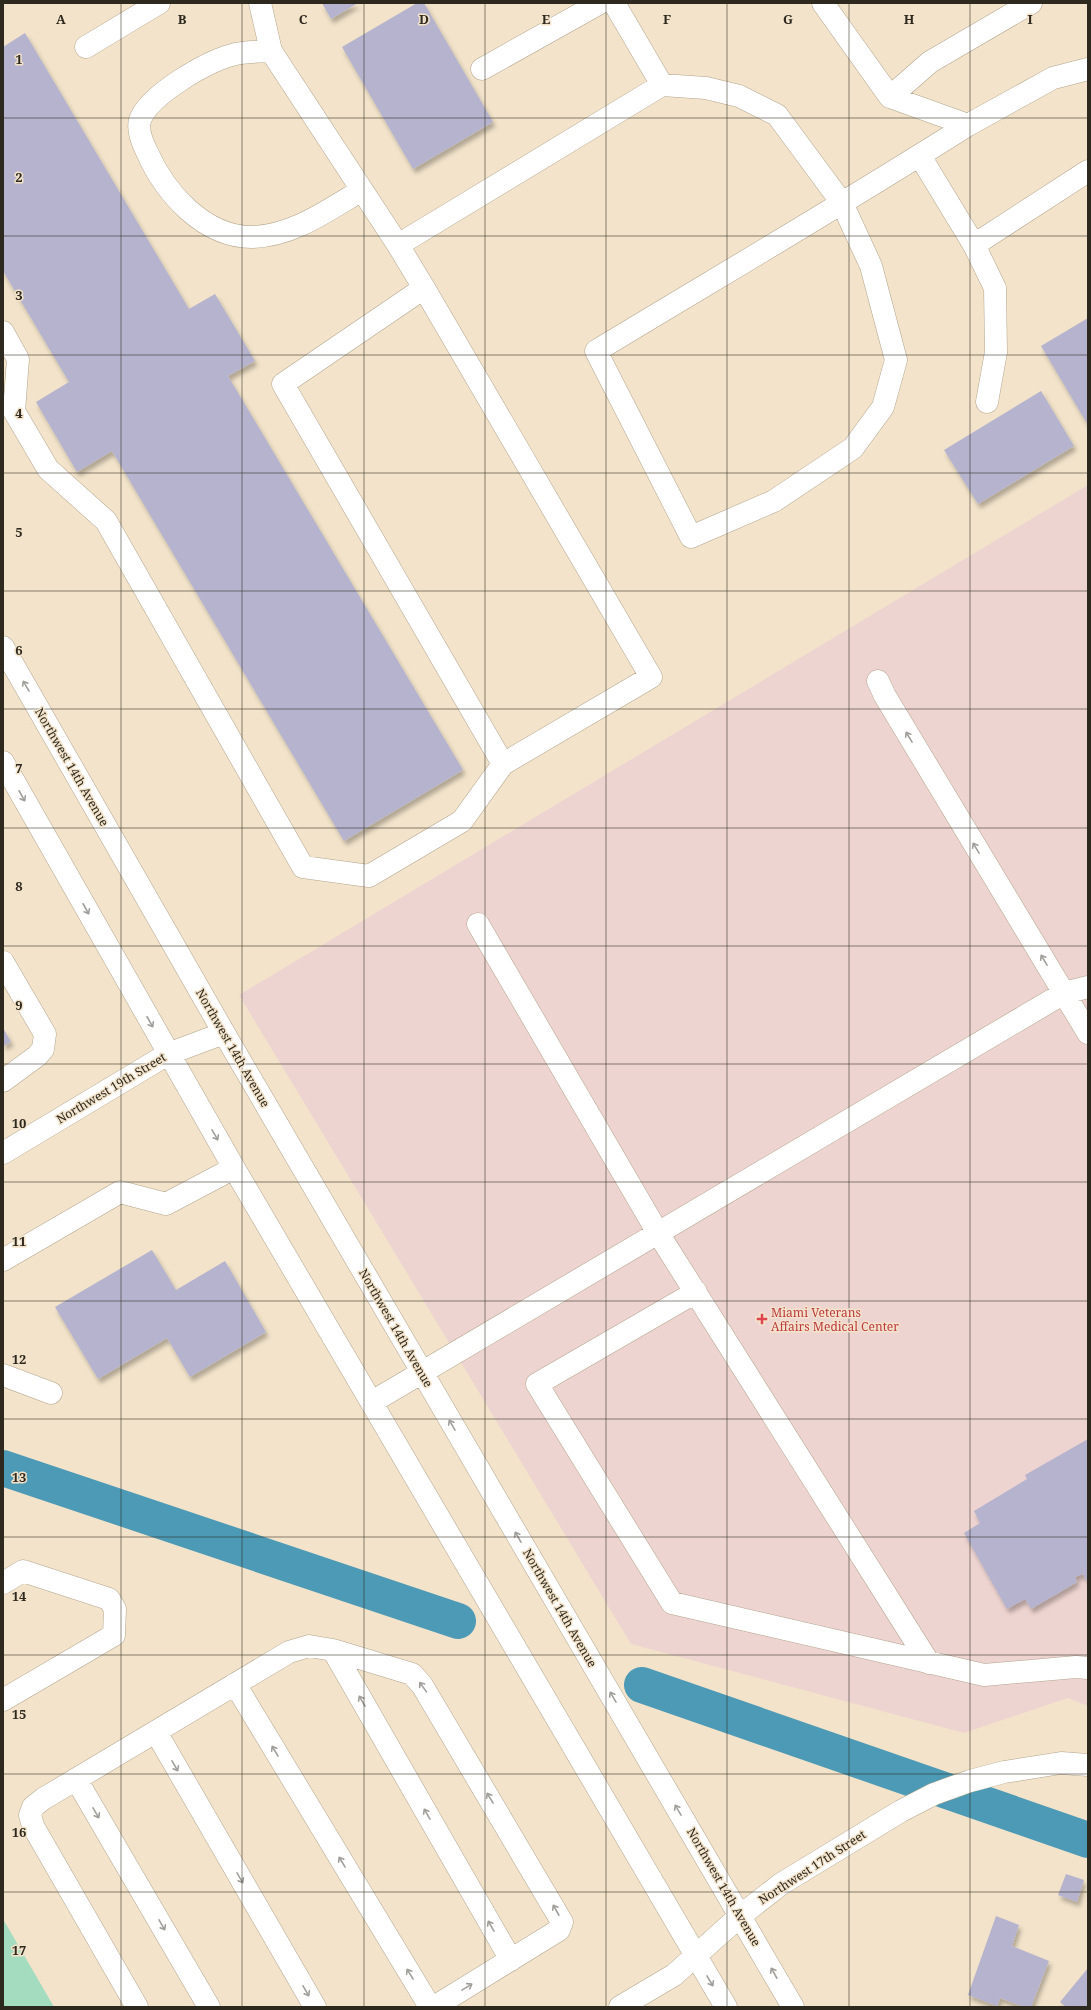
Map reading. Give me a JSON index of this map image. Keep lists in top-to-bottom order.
{
  "streets": {
    "street": ["Northwest 14th Avenue", "Northwest 19th Street", "Northwest 17th Street"]
  },
  "crossings": [
    ["Northwest 14th Avenue", "Northwest 19th Street"],
    ["Northwest 14th Avenue", "Northwest 17th Street"]
  ],
  "places": {
    "health": ["Miami Veterans Affairs Medical Center"]
  },
  "grid": {
    "columns": [
      "A",
      "B",
      "C",
      "D",
      "E",
      "F",
      "G",
      "H",
      "I"
    ],
    "rows": [
      "1",
      "2",
      "3",
      "4",
      "5",
      "6",
      "7",
      "8",
      "9",
      "10",
      "11",
      "12",
      "13",
      "14",
      "15",
      "16",
      "17"
    ]
  }
}
